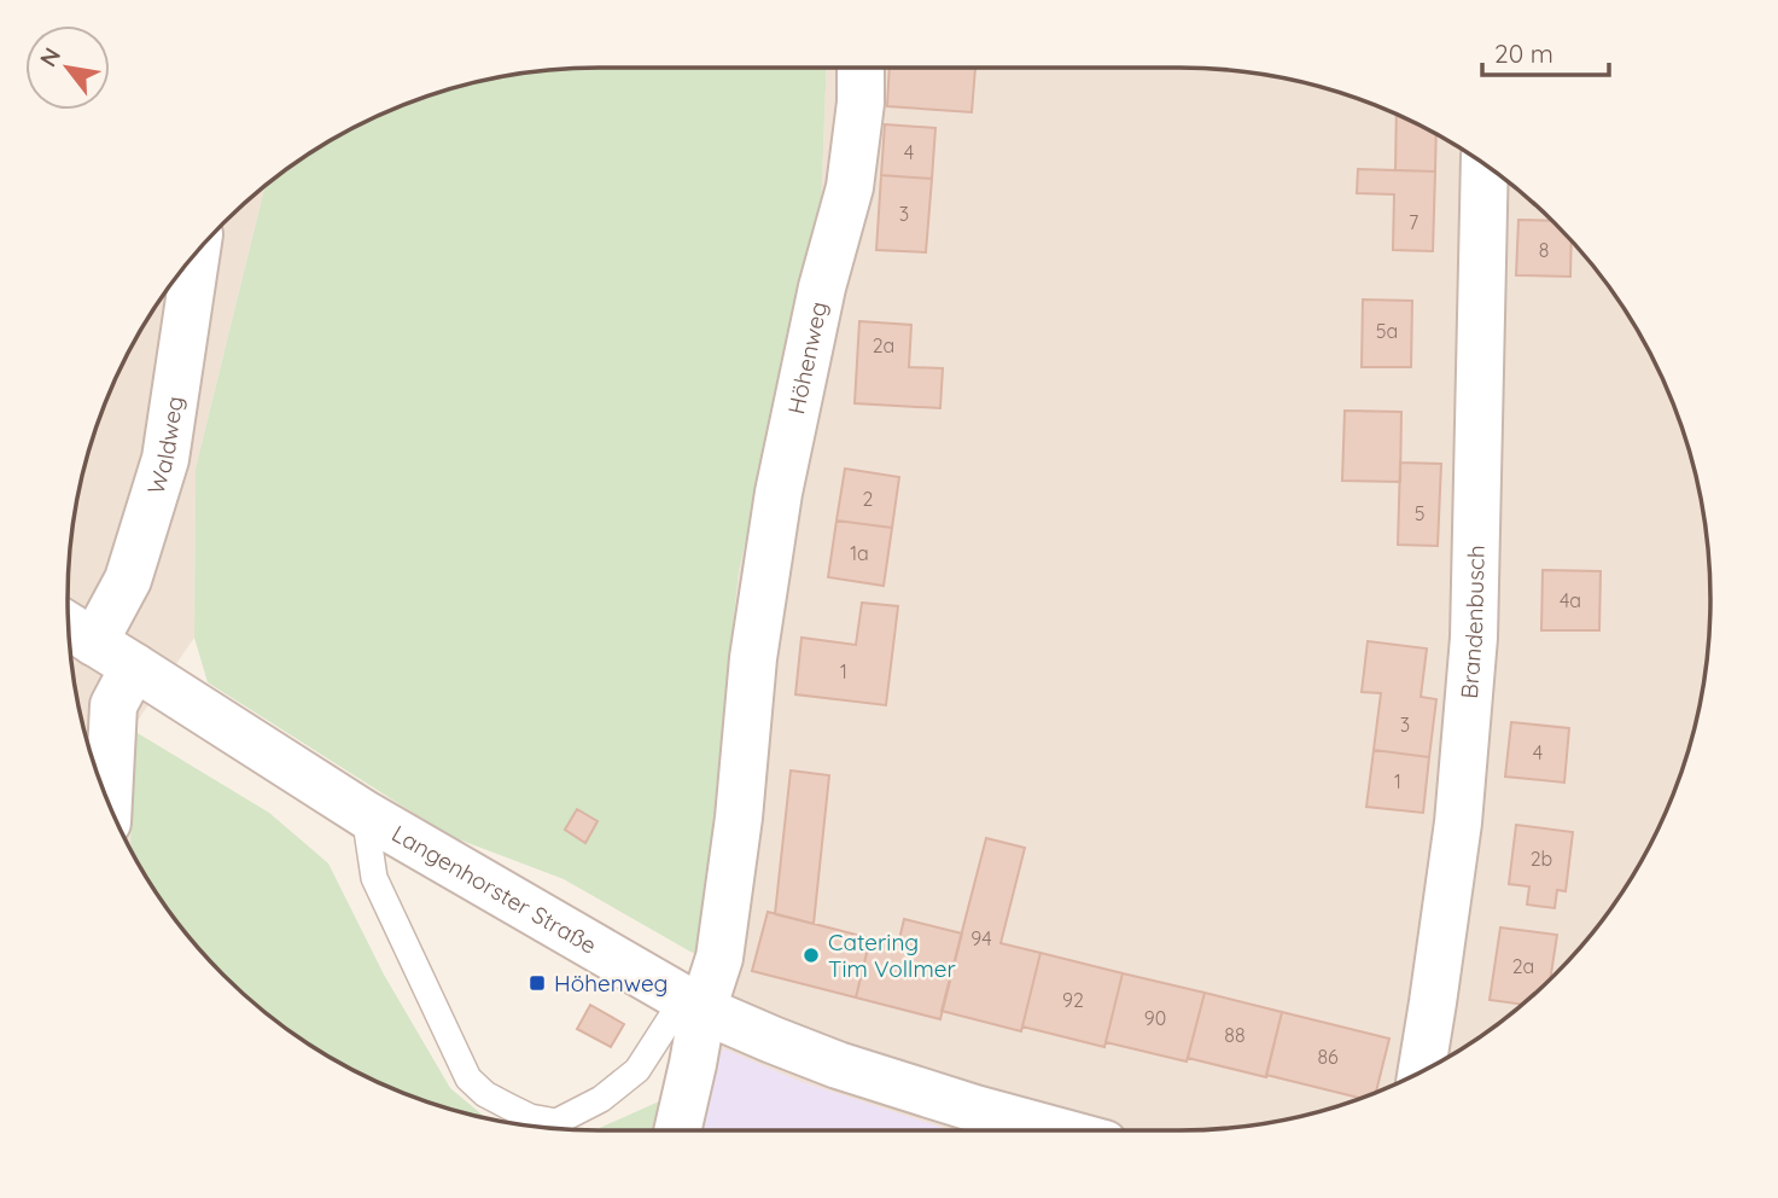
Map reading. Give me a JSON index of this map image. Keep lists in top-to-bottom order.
{
  "streets": {
    "street": [
      "Höhenweg",
      "Waldweg",
      "Brandenbusch",
      "Langenhorster Straße"
    ]
  },
  "crossings": [
    ["Höhenweg", "Langenhorster Straße"],
    ["Waldweg", "Langenhorster Straße"]
  ],
  "places": {
    "other": ["Catering Tim Vollmer"],
    "transit": ["Höhenweg"]
  },
  "house_numbers": [
    "4",
    "3",
    "7",
    "8",
    "5a",
    "2a",
    "2",
    "5",
    "1a",
    "4a",
    "1",
    "3",
    "4",
    "1",
    "2b",
    "94",
    "2a",
    "92",
    "90",
    "88",
    "86"
  ],
  "scale_bar": "20 m",
  "north": "top left"
}
